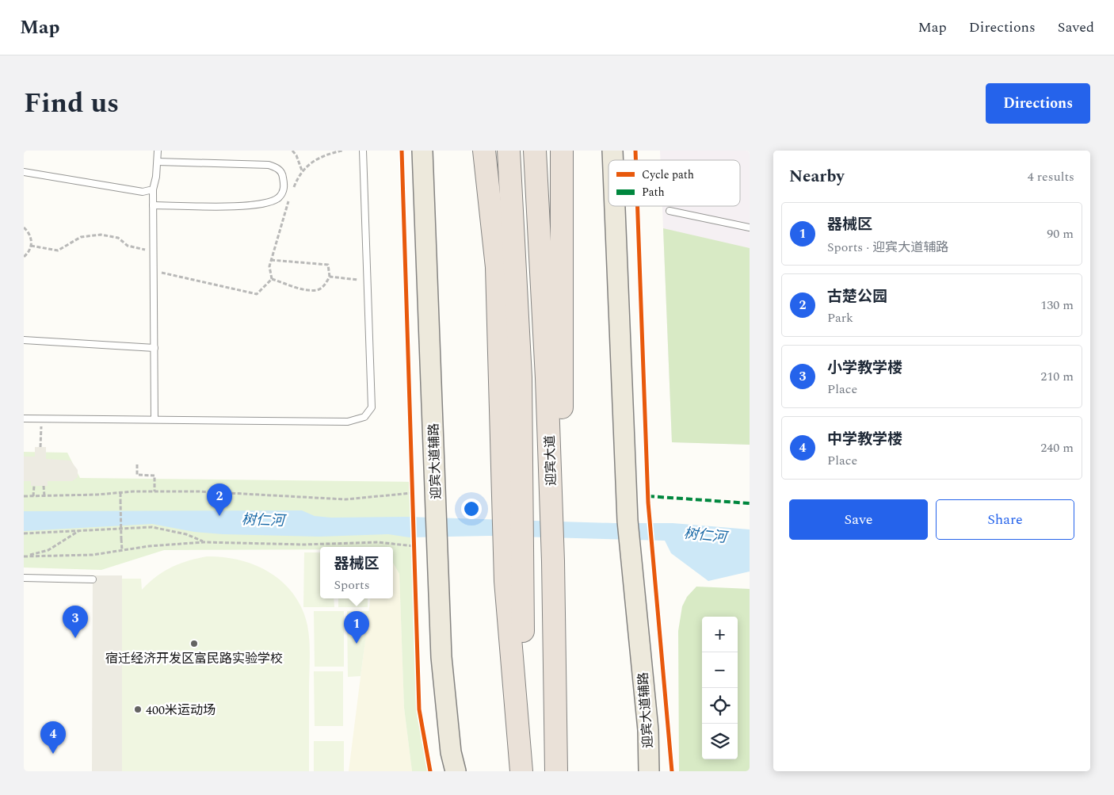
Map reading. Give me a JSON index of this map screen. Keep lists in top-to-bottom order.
{
  "streets": {
    "highway": ["迎宾大道"],
    "main road": ["迎宾大道辅路"]
  },
  "water": ["树仁河"],
  "places": ["宿迁经济开发区富民路实验学校", "400米运动场"],
  "legend": ["Cycle path", "Path"],
  "page": {
    "header": "Map",
    "nav": ["Map", "Directions", "Saved"],
    "title": "Find us",
    "buttons": [
      "Directions",
      ["Save", "Share"]
    ],
    "heading": ["Nearby", "4 results"],
    "list": [
      {
        "mark": "1",
        "name": "器械区",
        "note": "Sports · 迎宾大道辅路",
        "value": "90 m"
      },
      {
        "mark": "2",
        "name": "古楚公园",
        "note": "Park",
        "value": "130 m"
      },
      {
        "mark": "3",
        "name": "小学教学楼",
        "note": "Place",
        "value": "210 m"
      },
      {
        "mark": "4",
        "name": "中学教学楼",
        "note": "Place",
        "value": "240 m"
      }
    ],
    "pins": [
      "2",
      "3",
      "1",
      "4"
    ],
    "popup": ["器械区", "Sports"],
    "map_buttons": ["+", "−"]
  }
}
